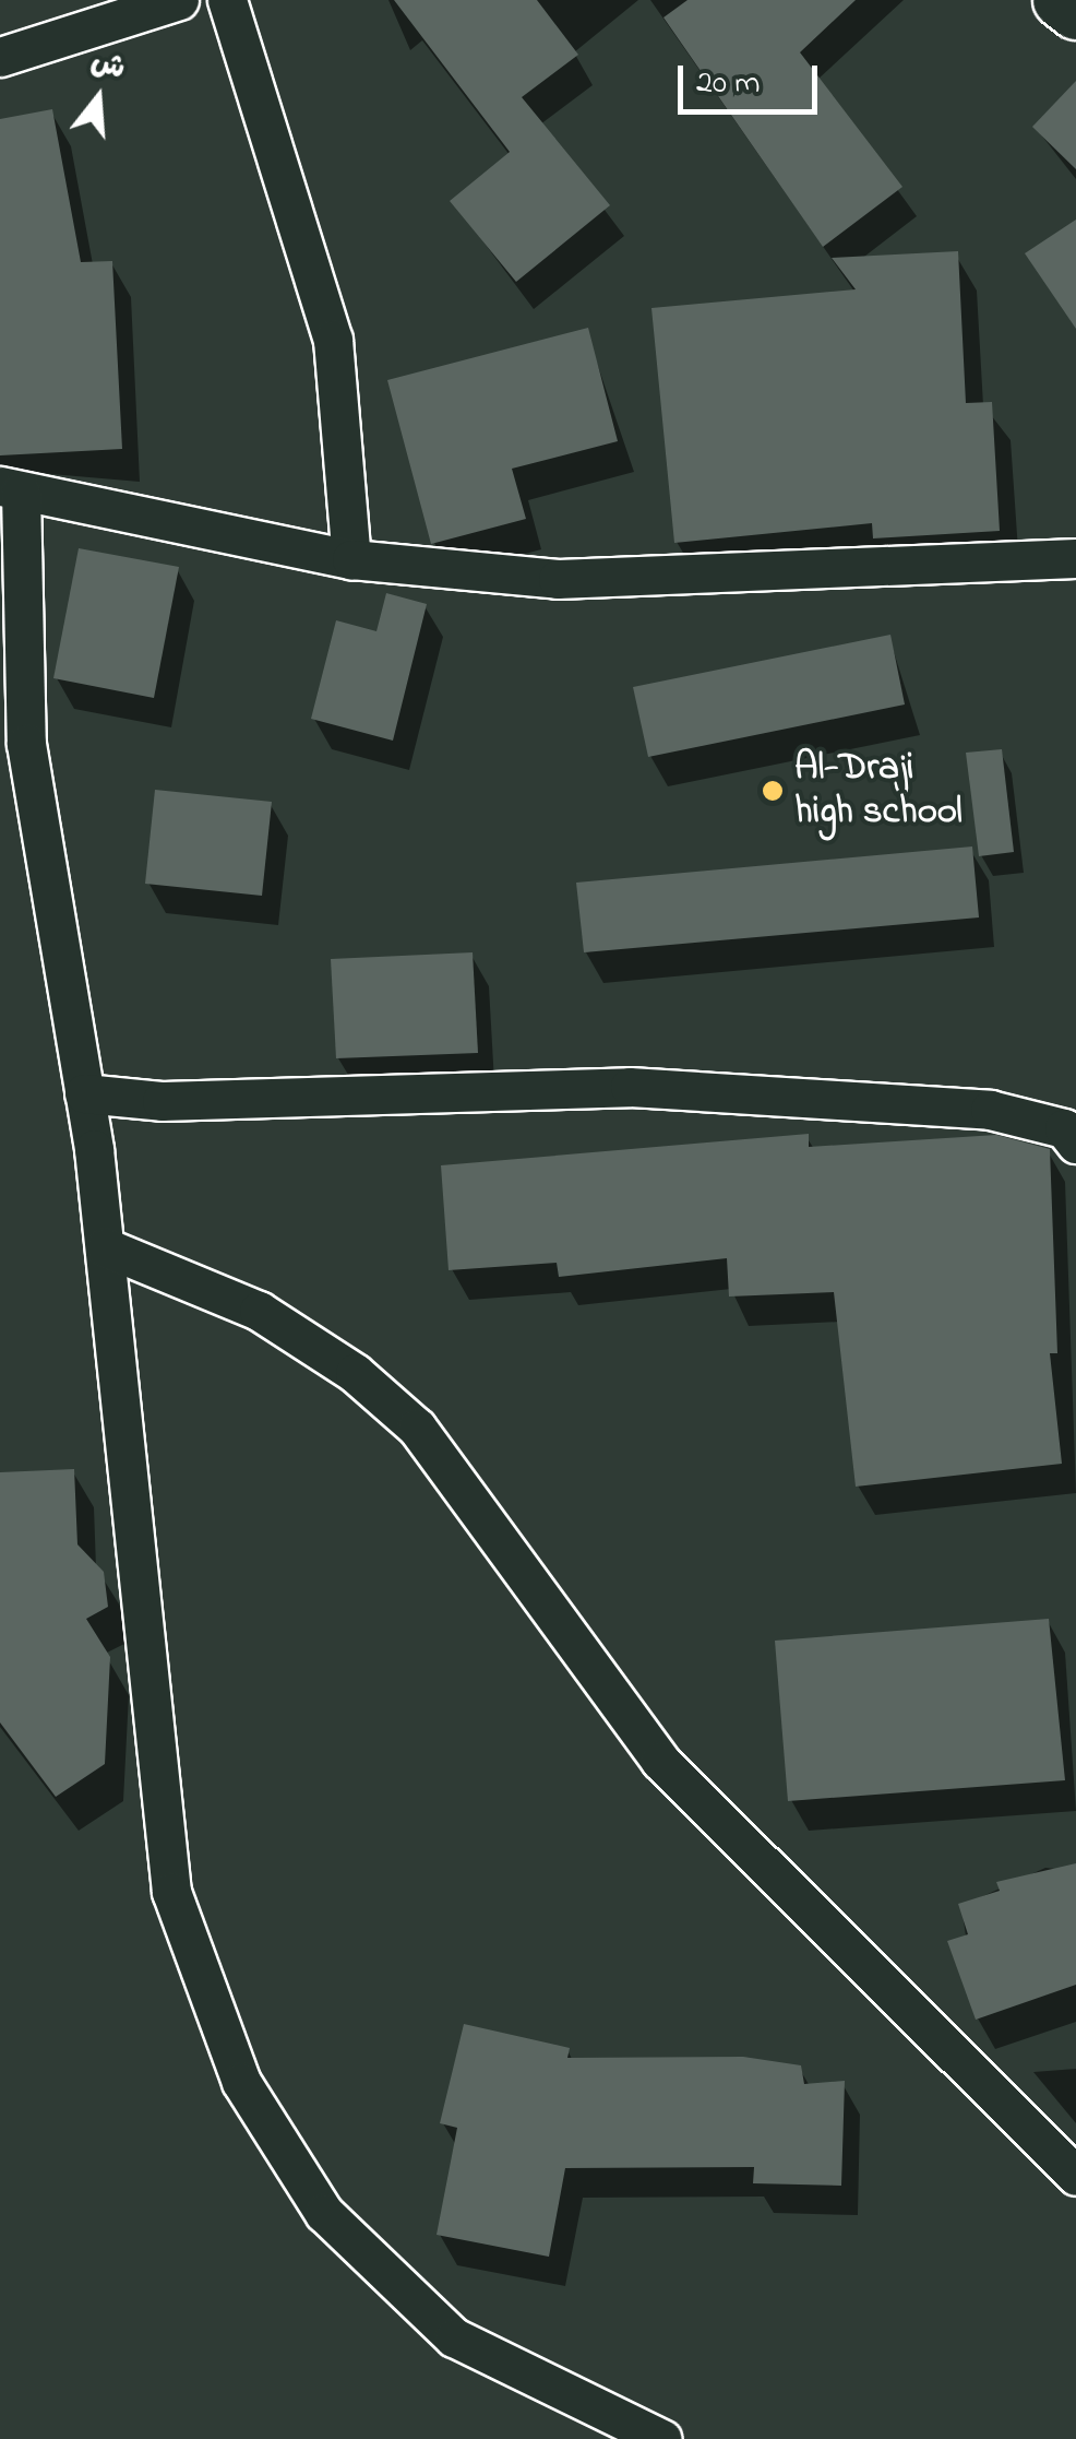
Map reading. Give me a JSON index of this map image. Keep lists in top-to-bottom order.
{
  "places": ["Al-Draji high school"],
  "scale_bar": "20 m",
  "north": "top"
}
